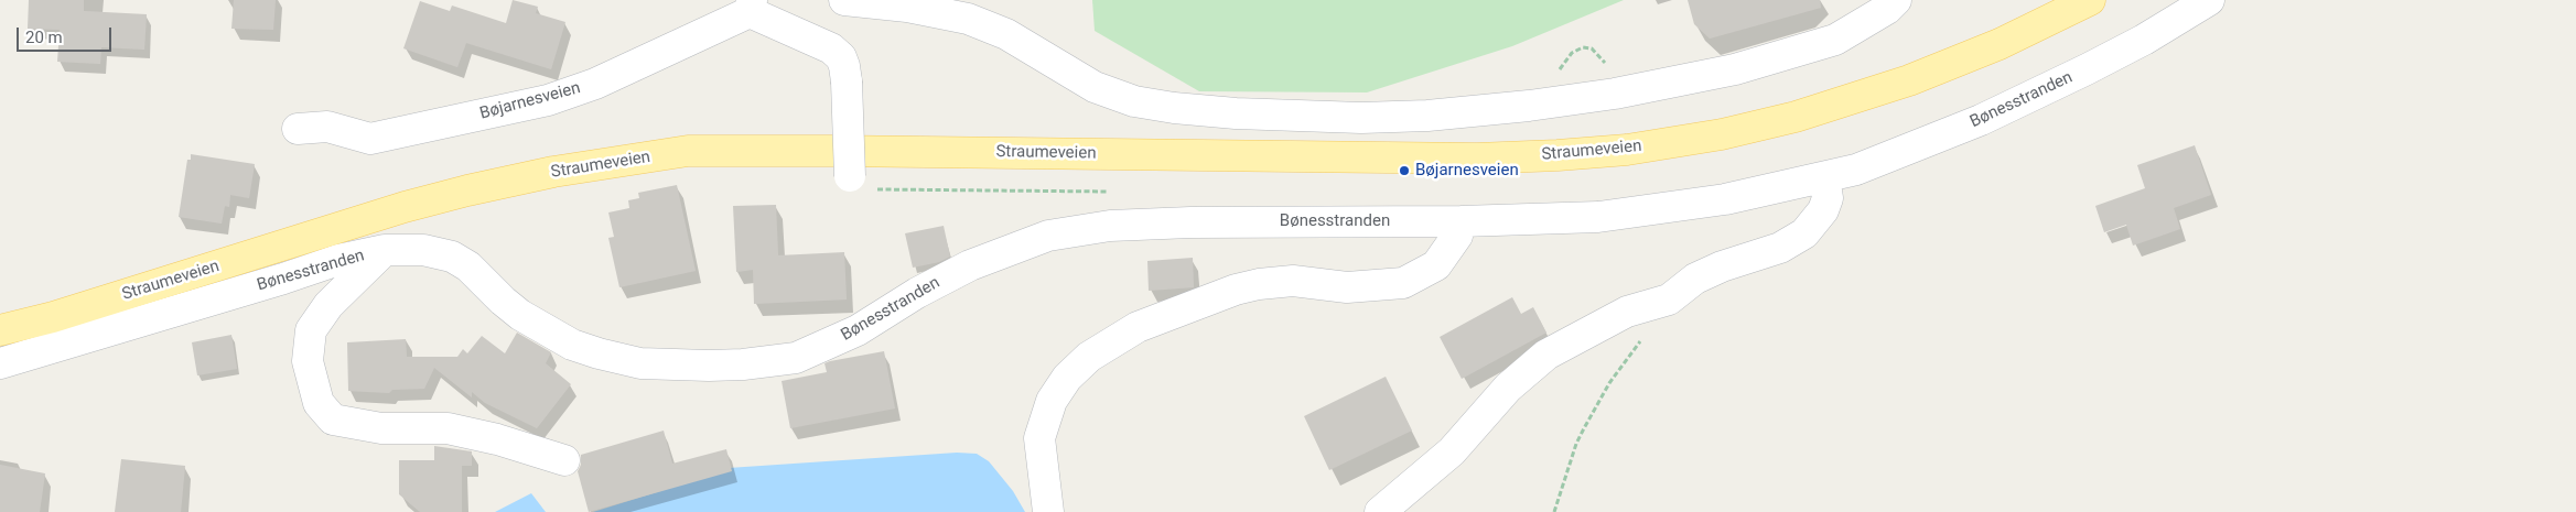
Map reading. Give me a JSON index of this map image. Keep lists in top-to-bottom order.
{
  "streets": {
    "main road": ["Straumeveien"],
    "street": ["Bønesstranden", "Bøjarnesveien"]
  },
  "places": ["Bøjarnesveien"],
  "scale_bar": "20 m"
}
